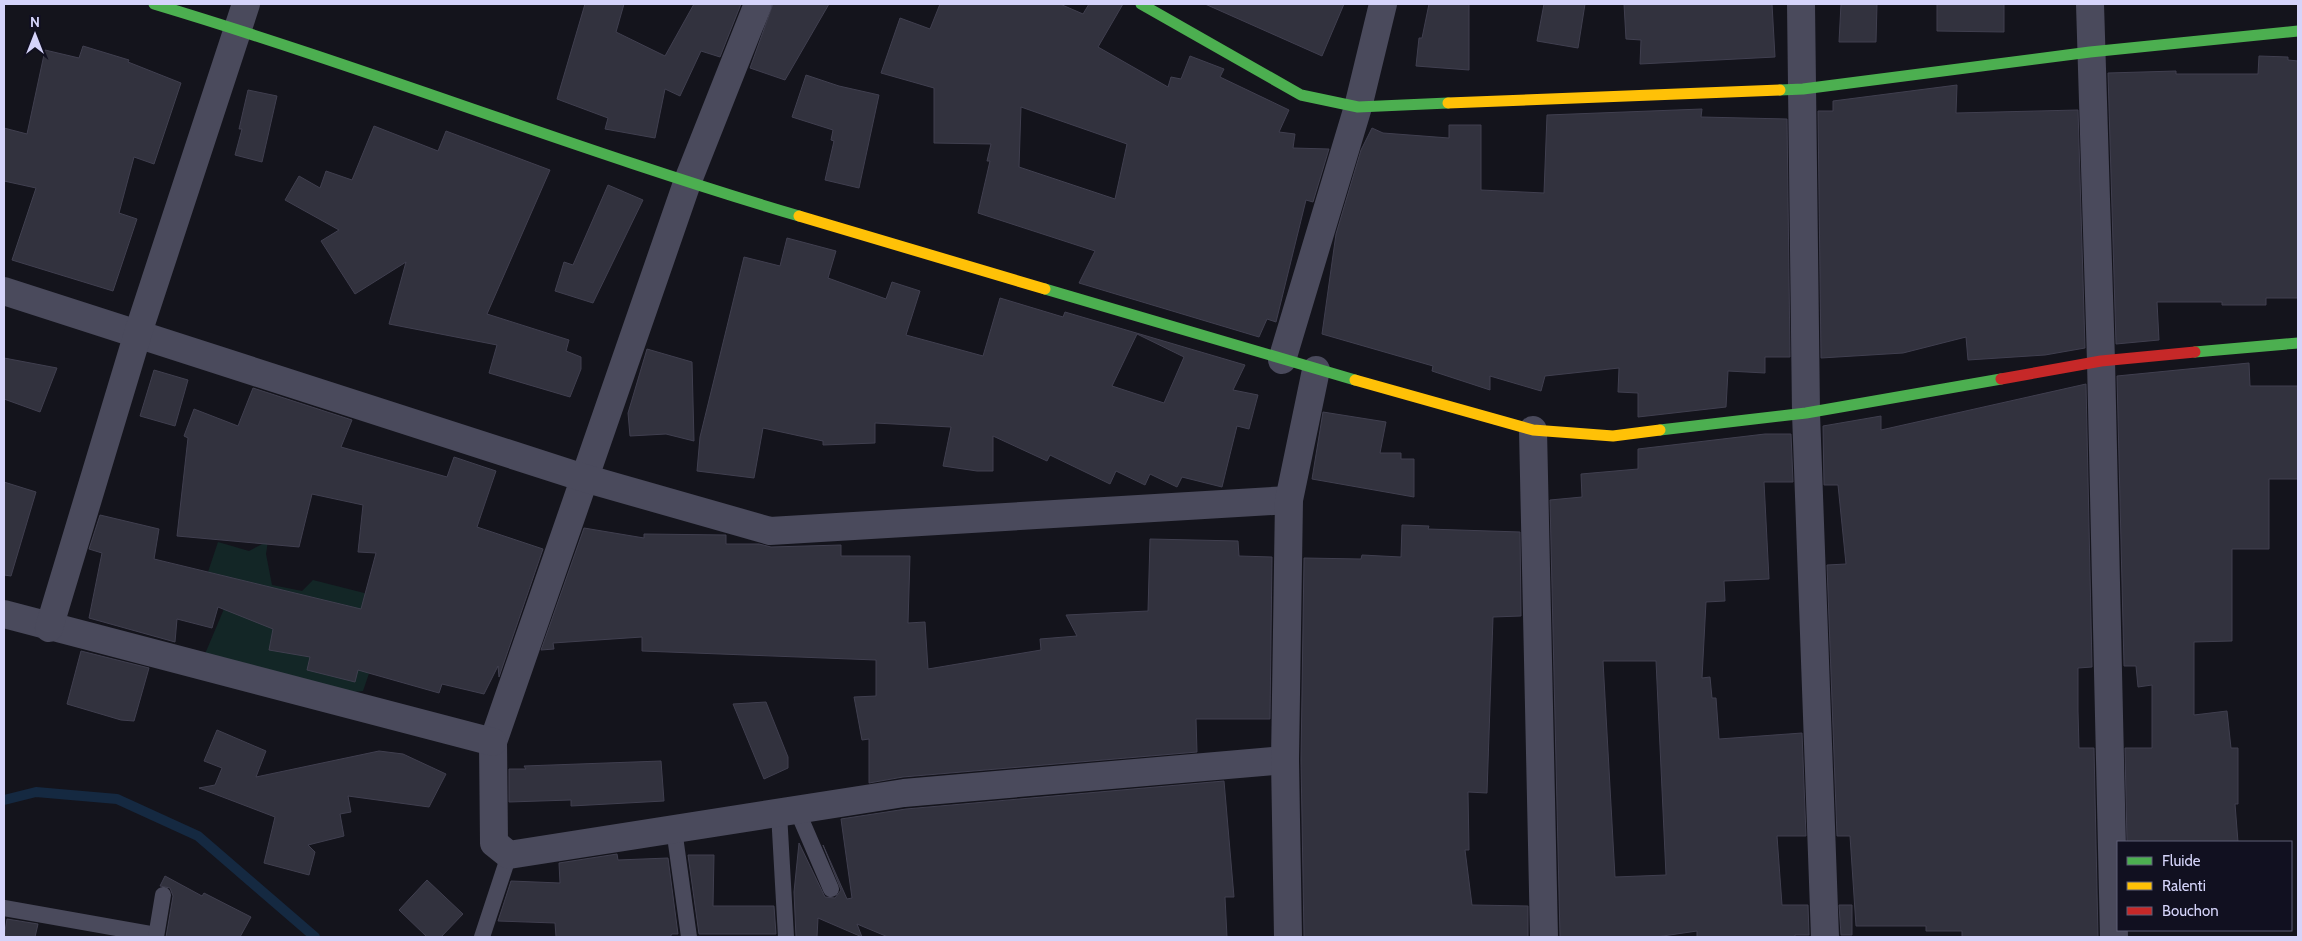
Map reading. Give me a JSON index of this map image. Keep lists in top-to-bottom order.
{
  "legend": ["Fluide", "Ralenti", "Bouchon"],
  "north": "top"
}
